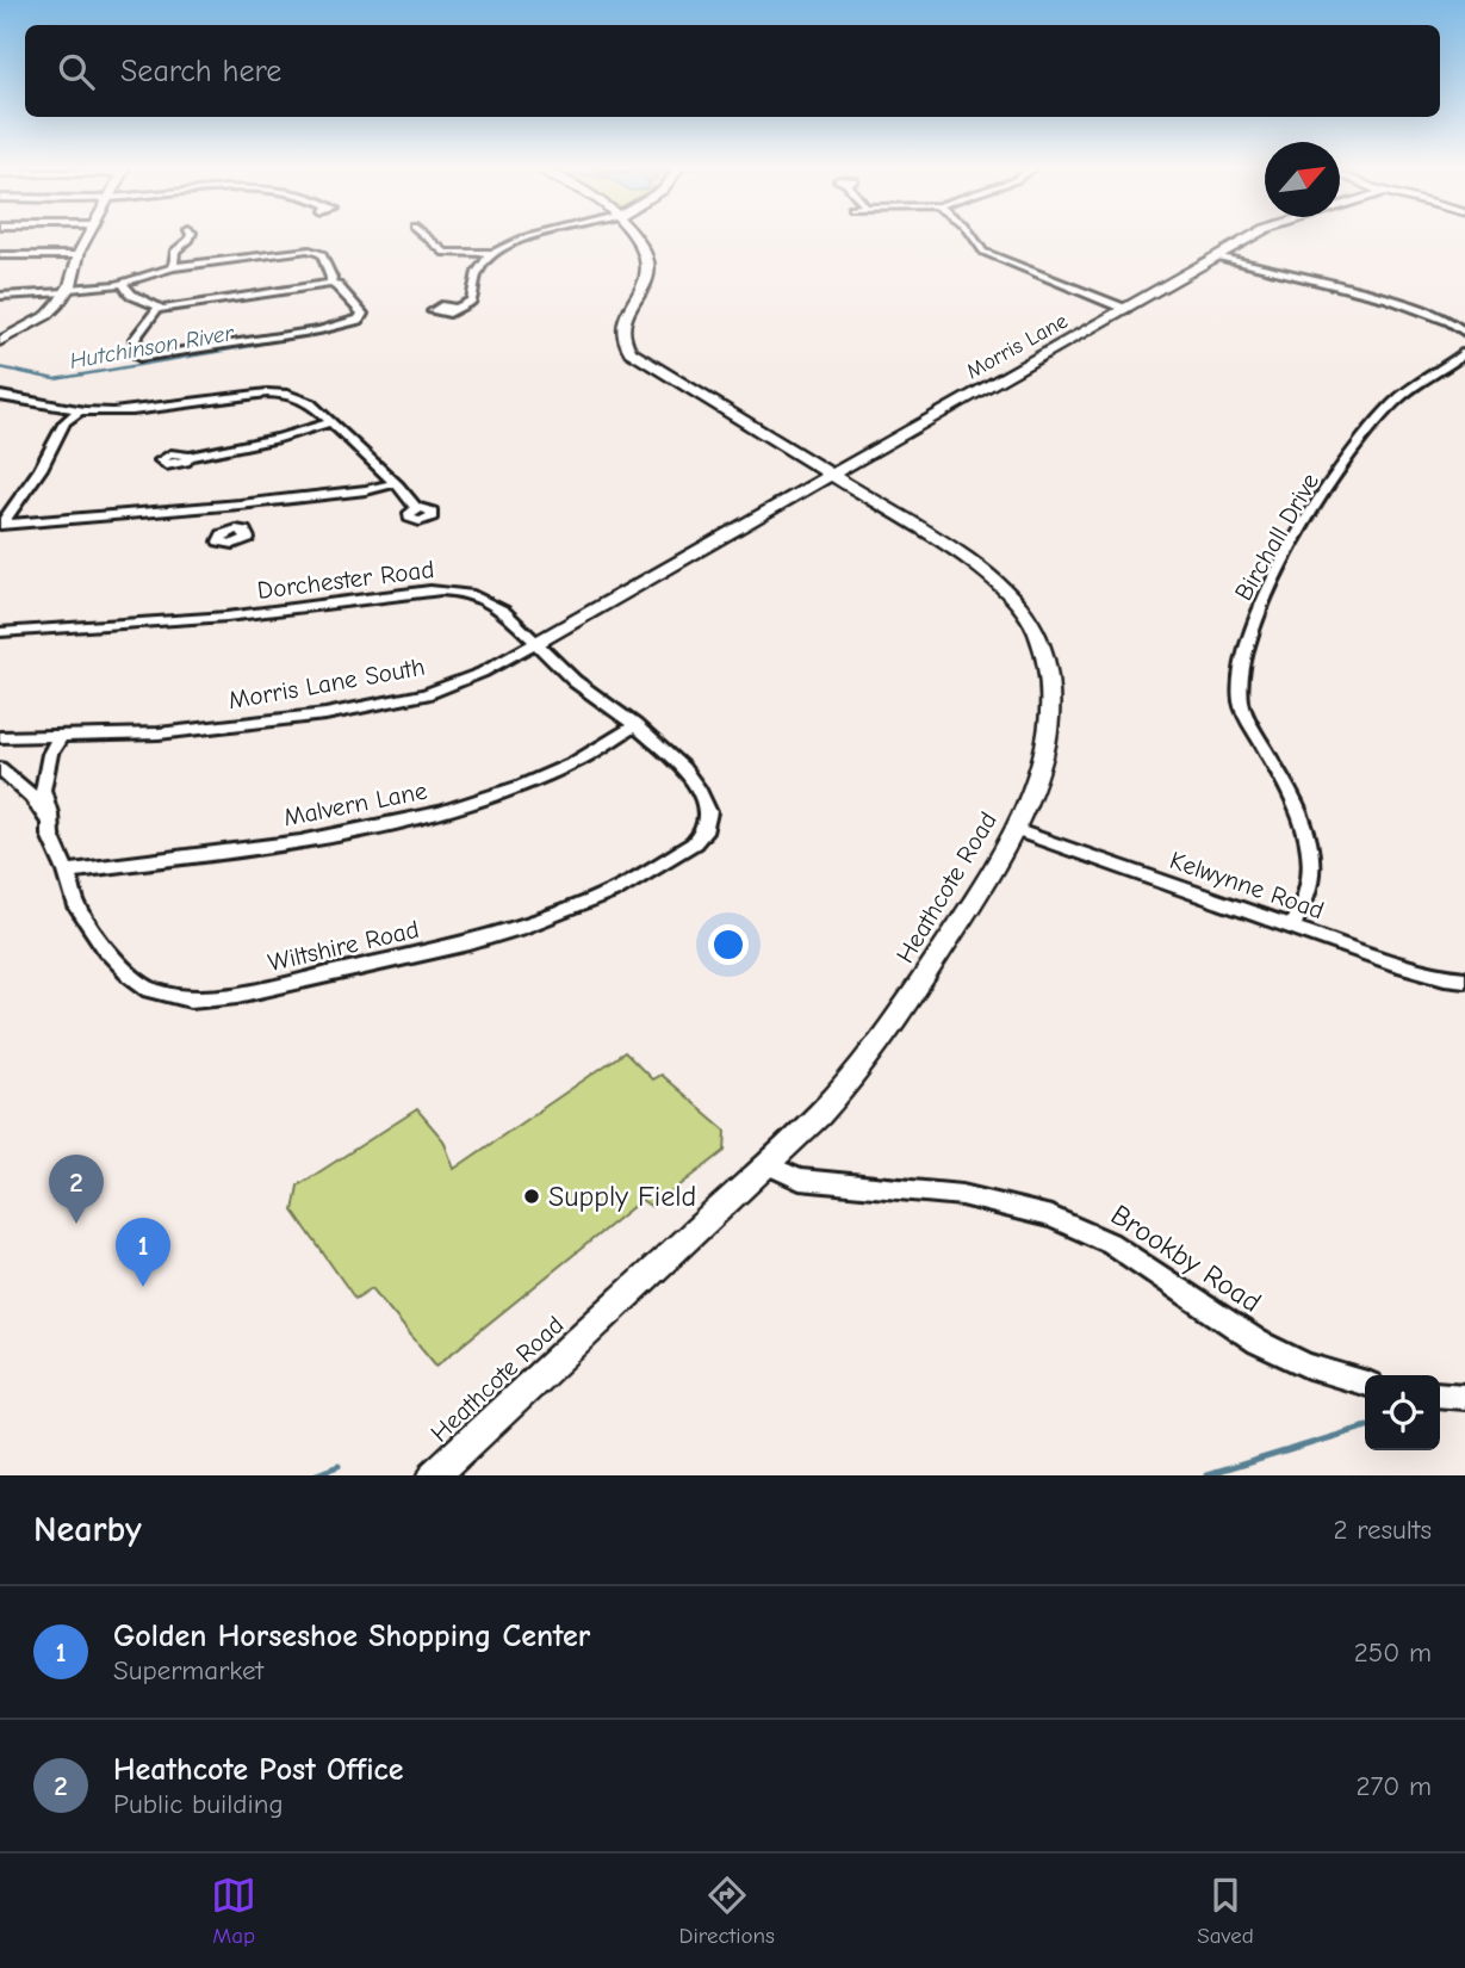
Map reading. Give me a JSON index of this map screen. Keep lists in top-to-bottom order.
{
  "streets": {
    "street": [
      "Morris Lane",
      "Birchall Drive",
      "Dorchester Road",
      "Morris Lane South",
      "Malvern Lane",
      "Kelwynne Road",
      "Heathcote Road",
      "Wiltshire Road",
      "Brookby Road"
    ]
  },
  "crossings": [
    ["Morris Lane", "Morris Lane South"],
    ["Morris Lane", "Heathcote Road"],
    ["Birchall Drive", "Kelwynne Road"],
    ["Dorchester Road", "Morris Lane South"],
    ["Dorchester Road", "Malvern Lane"],
    ["Dorchester Road", "Wiltshire Road"],
    ["Morris Lane South", "Wiltshire Road"],
    ["Malvern Lane", "Wiltshire Road"],
    ["Kelwynne Road", "Heathcote Road"],
    ["Heathcote Road", "Brookby Road"]
  ],
  "water": ["Hutchinson River"],
  "places": ["Supply Field"],
  "north": "top right",
  "page": {
    "search": "Search here",
    "pins": ["2", "1"],
    "heading": ["Nearby", "2 results"],
    "list": [
      {
        "mark": "1",
        "name": "Golden Horseshoe Shopping Center",
        "note": "Supermarket",
        "value": "250 m"
      },
      {
        "mark": "2",
        "name": "Heathcote Post Office",
        "note": "Public building",
        "value": "270 m"
      }
    ],
    "nav": ["Map", "Directions", "Saved"]
  }
}
